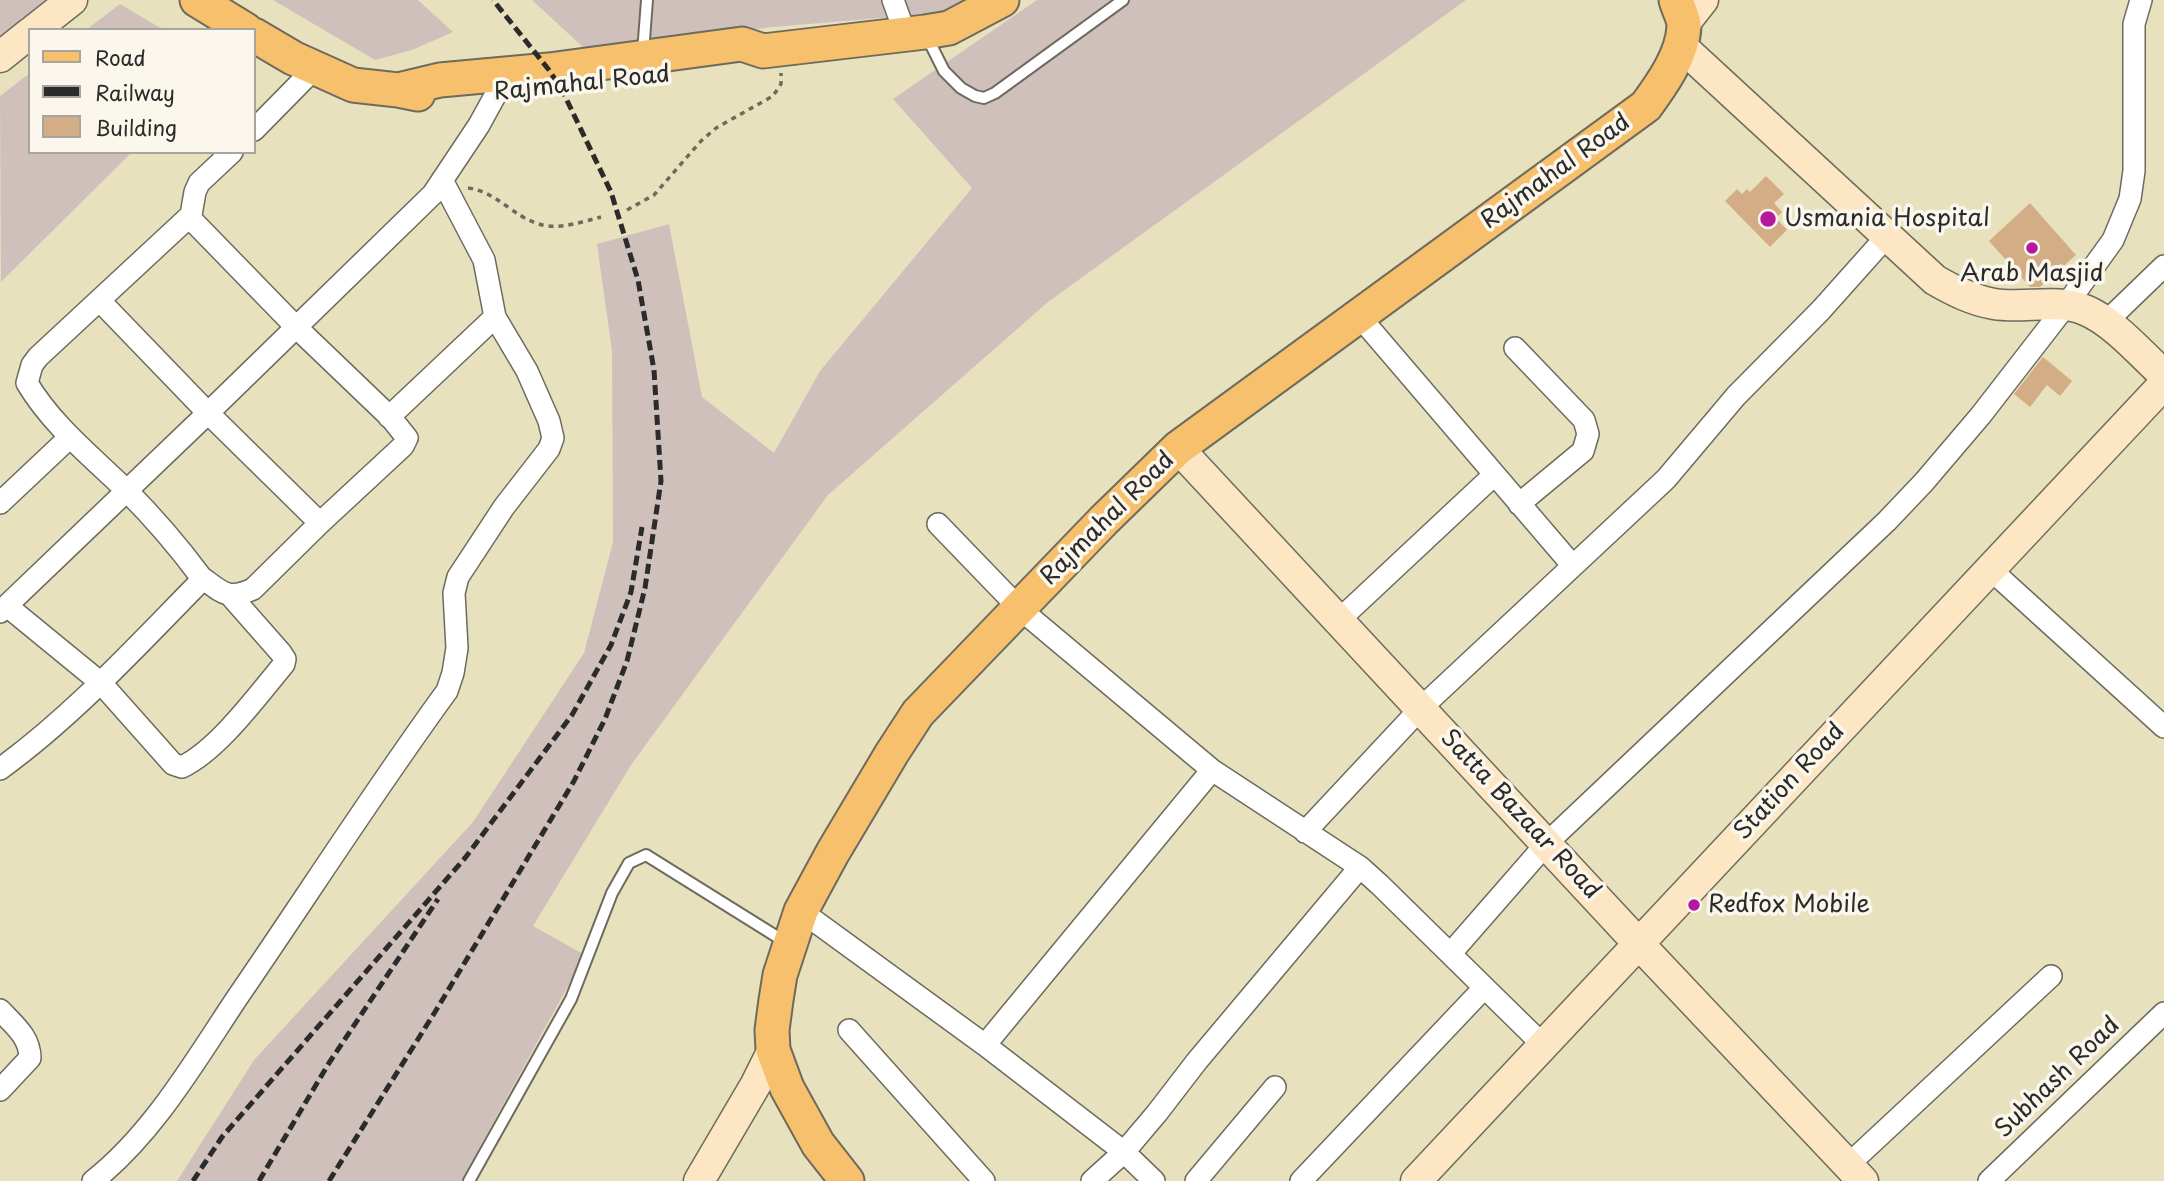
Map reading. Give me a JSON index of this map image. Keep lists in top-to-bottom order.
{
  "streets": {
    "main road": ["Rajmahal Road"],
    "street": ["Station Road", "Satta Bazaar Road", "Subhash Road"]
  },
  "crossings": [
    ["Rajmahal Road", "Satta Bazaar Road"],
    ["Station Road", "Satta Bazaar Road"]
  ],
  "places": ["Usmania Hospital", "Arab Masjid", "Redfox Mobile"],
  "legend": ["Road", "Railway", "Building"]
}
